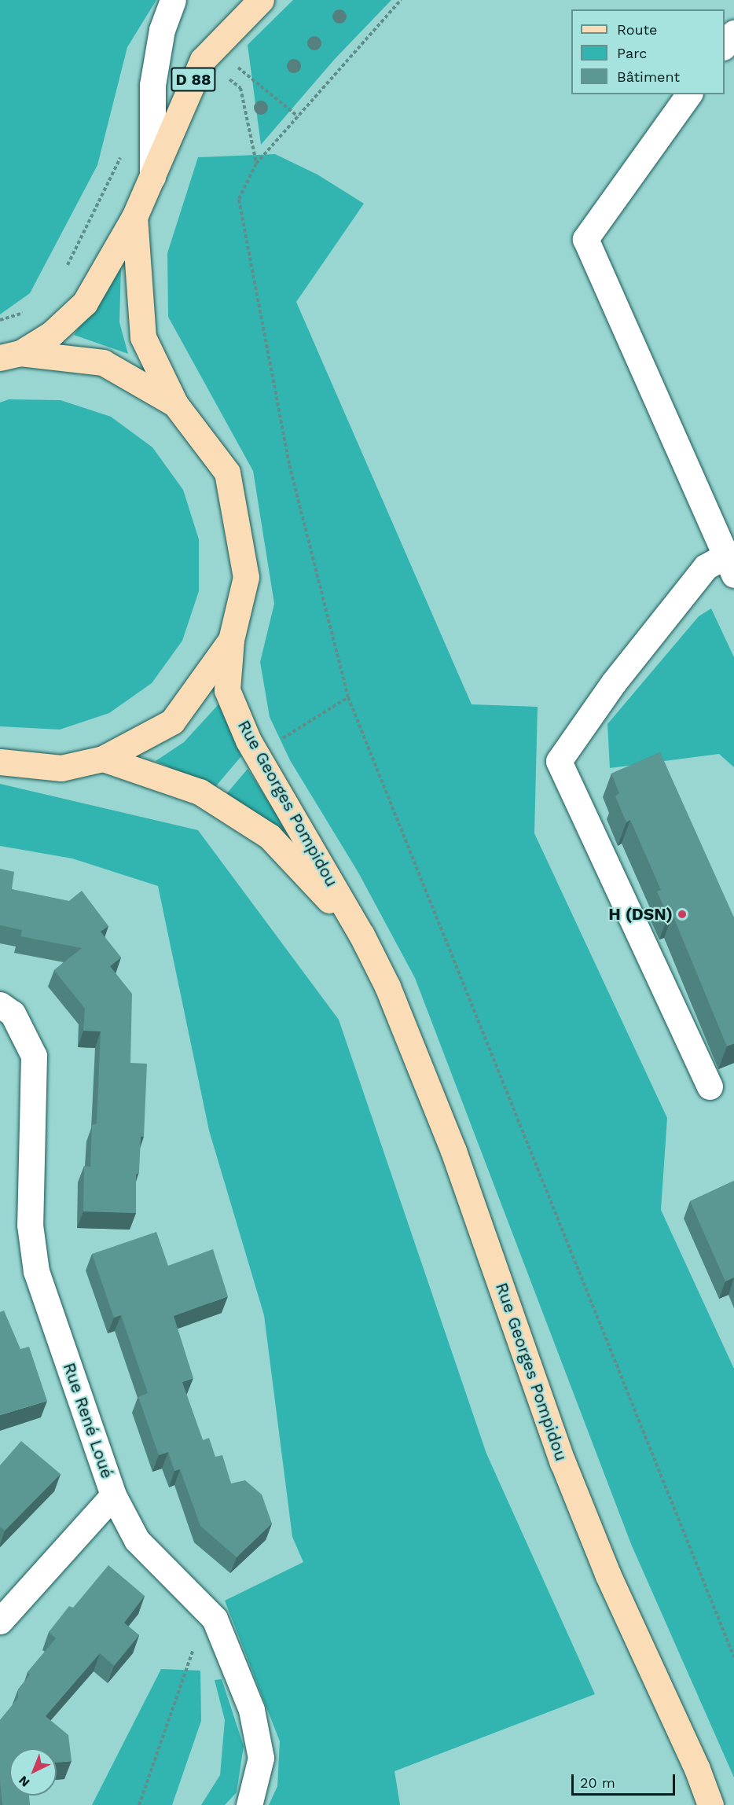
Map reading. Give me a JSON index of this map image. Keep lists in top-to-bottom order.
{
  "streets": {
    "main road": ["D 88", "Rue Georges Pompidou"],
    "street": ["Rue René Loué"]
  },
  "places": ["H (DSN)"],
  "legend": ["Route", "Parc", "Bâtiment"],
  "scale_bar": "20 m",
  "north": "bottom left"
}
